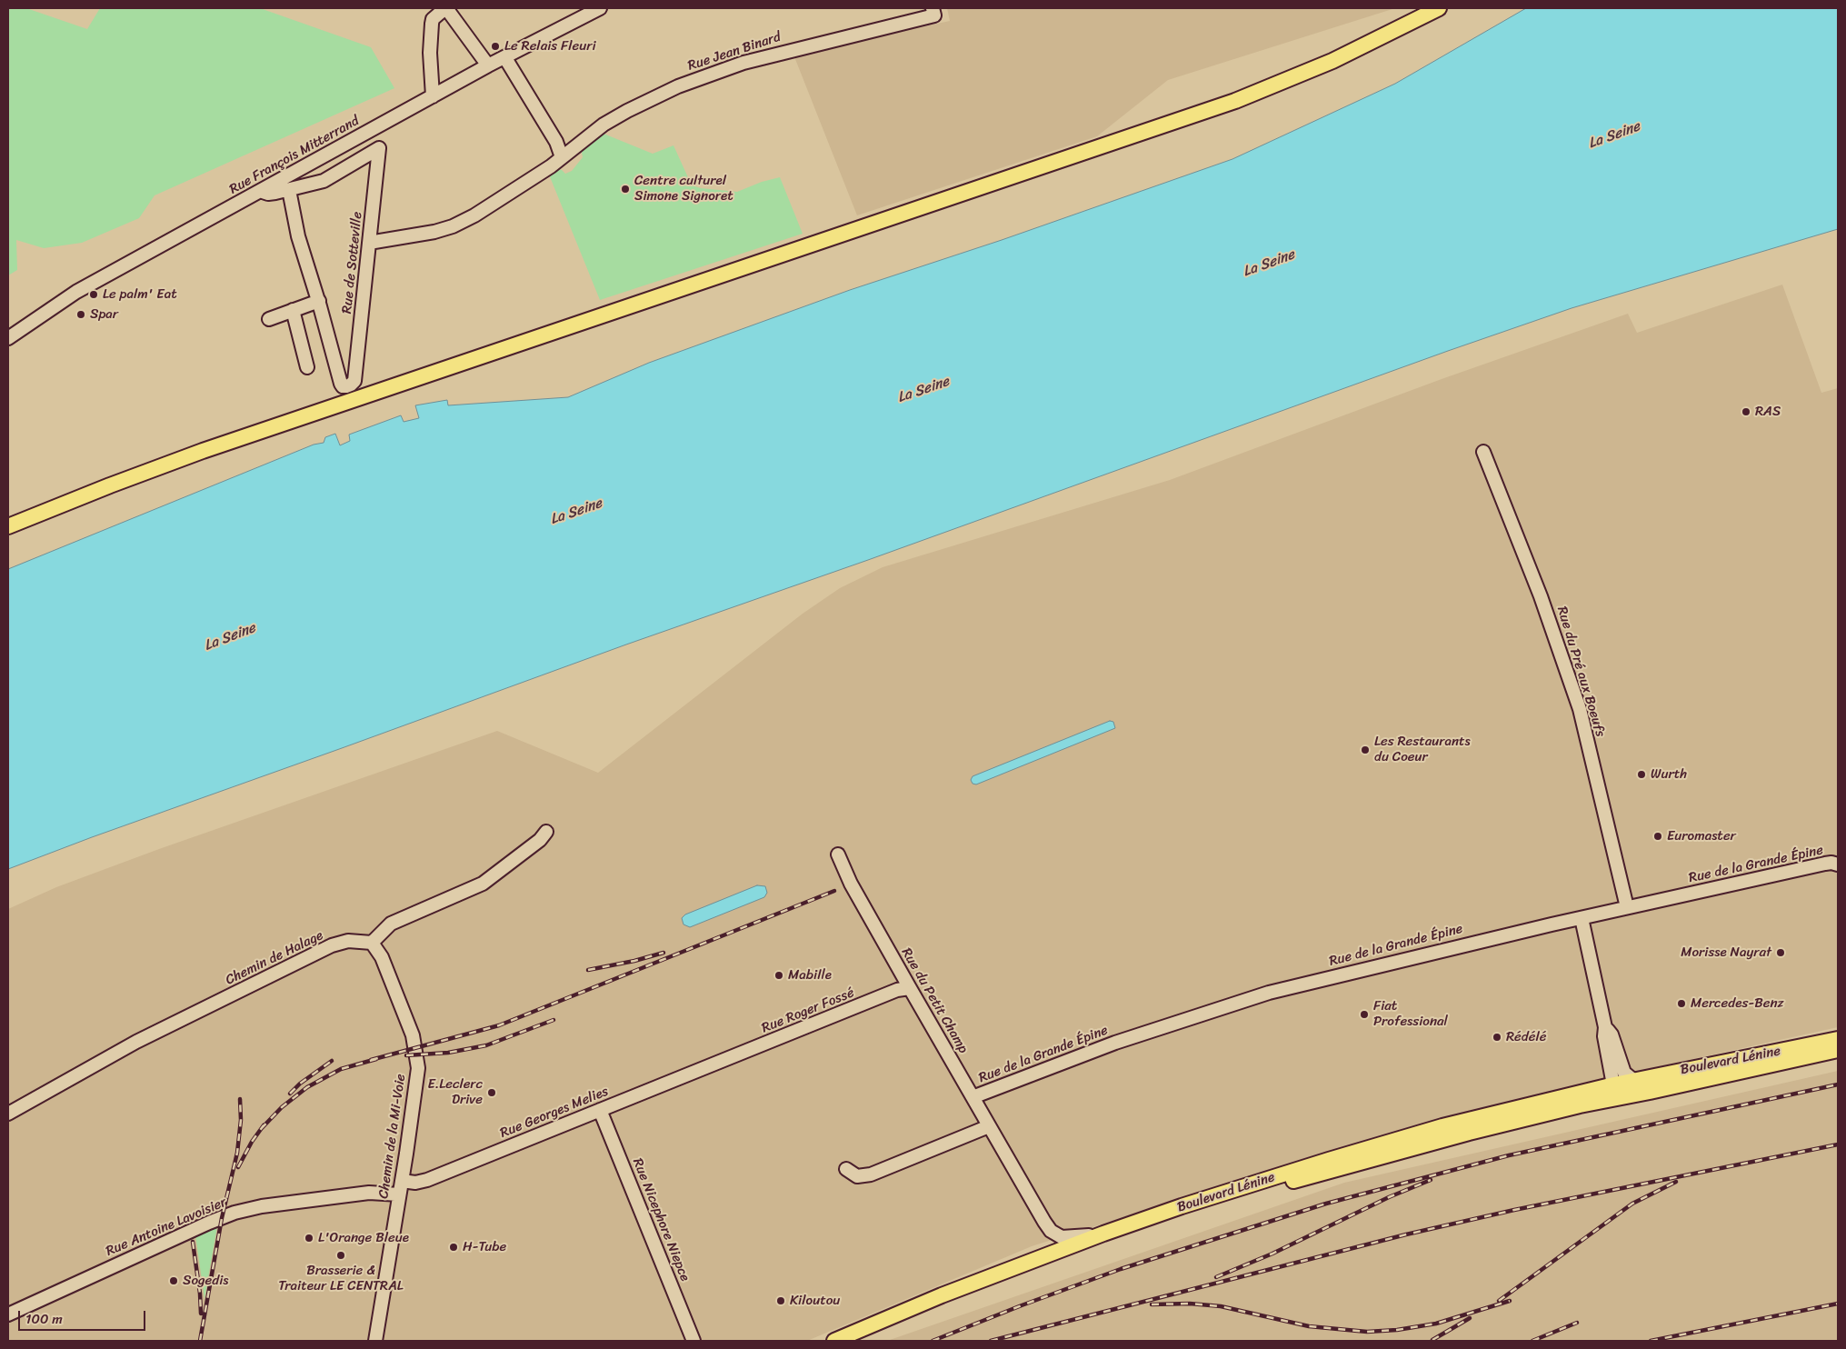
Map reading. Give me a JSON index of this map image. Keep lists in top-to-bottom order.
{
  "streets": {
    "main road": ["Boulevard Lénine"],
    "street": [
      "Rue Jean Binard",
      "Rue François Mitterrand",
      "Rue de Sotteville",
      "Rue du Pré aux Boeufs",
      "Rue de la Grande Épine",
      "Chemin de Halage",
      "Rue du Petit Champ",
      "Rue Roger Fossé",
      "Rue Georges Melies",
      "Chemin de la Mi-Voie",
      "Rue Nicephore Niepce",
      "Rue Antoine Lavoisier"
    ]
  },
  "crossings": [
    ["Rue Jean Binard", "Rue de Sotteville"],
    ["Rue du Pré aux Boeufs", "Rue de la Grande Épine"],
    ["Rue de la Grande Épine", "Rue du Petit Champ"],
    ["Chemin de Halage", "Chemin de la Mi-Voie"],
    ["Rue du Petit Champ", "Rue Roger Fossé"],
    ["Rue du Petit Champ", "Boulevard Lénine"],
    ["Rue Roger Fossé", "Rue Georges Melies"],
    ["Rue Georges Melies", "Chemin de la Mi-Voie"],
    ["Rue Georges Melies", "Rue Nicephore Niepce"],
    ["Chemin de la Mi-Voie", "Rue Antoine Lavoisier"]
  ],
  "water": ["La Seine"],
  "places": [
    "Le Relais Fleuri",
    "Centre culturel Simone Signoret",
    "Le palm' Eat",
    "Spar",
    "RAS",
    "Les Restaurants du Coeur",
    "Wurth",
    "Euromaster",
    "Morisse Nayrat",
    "Mabille",
    "Mercedes-Benz",
    "Fiat Professional",
    "Rédélé",
    "E.Leclerc Drive",
    "L'Orange Bleue",
    "H-Tube",
    "Brasserie & Traiteur LE CENTRAL",
    "Sogedis",
    "Kiloutou"
  ],
  "scale_bar": "100 m"
}
